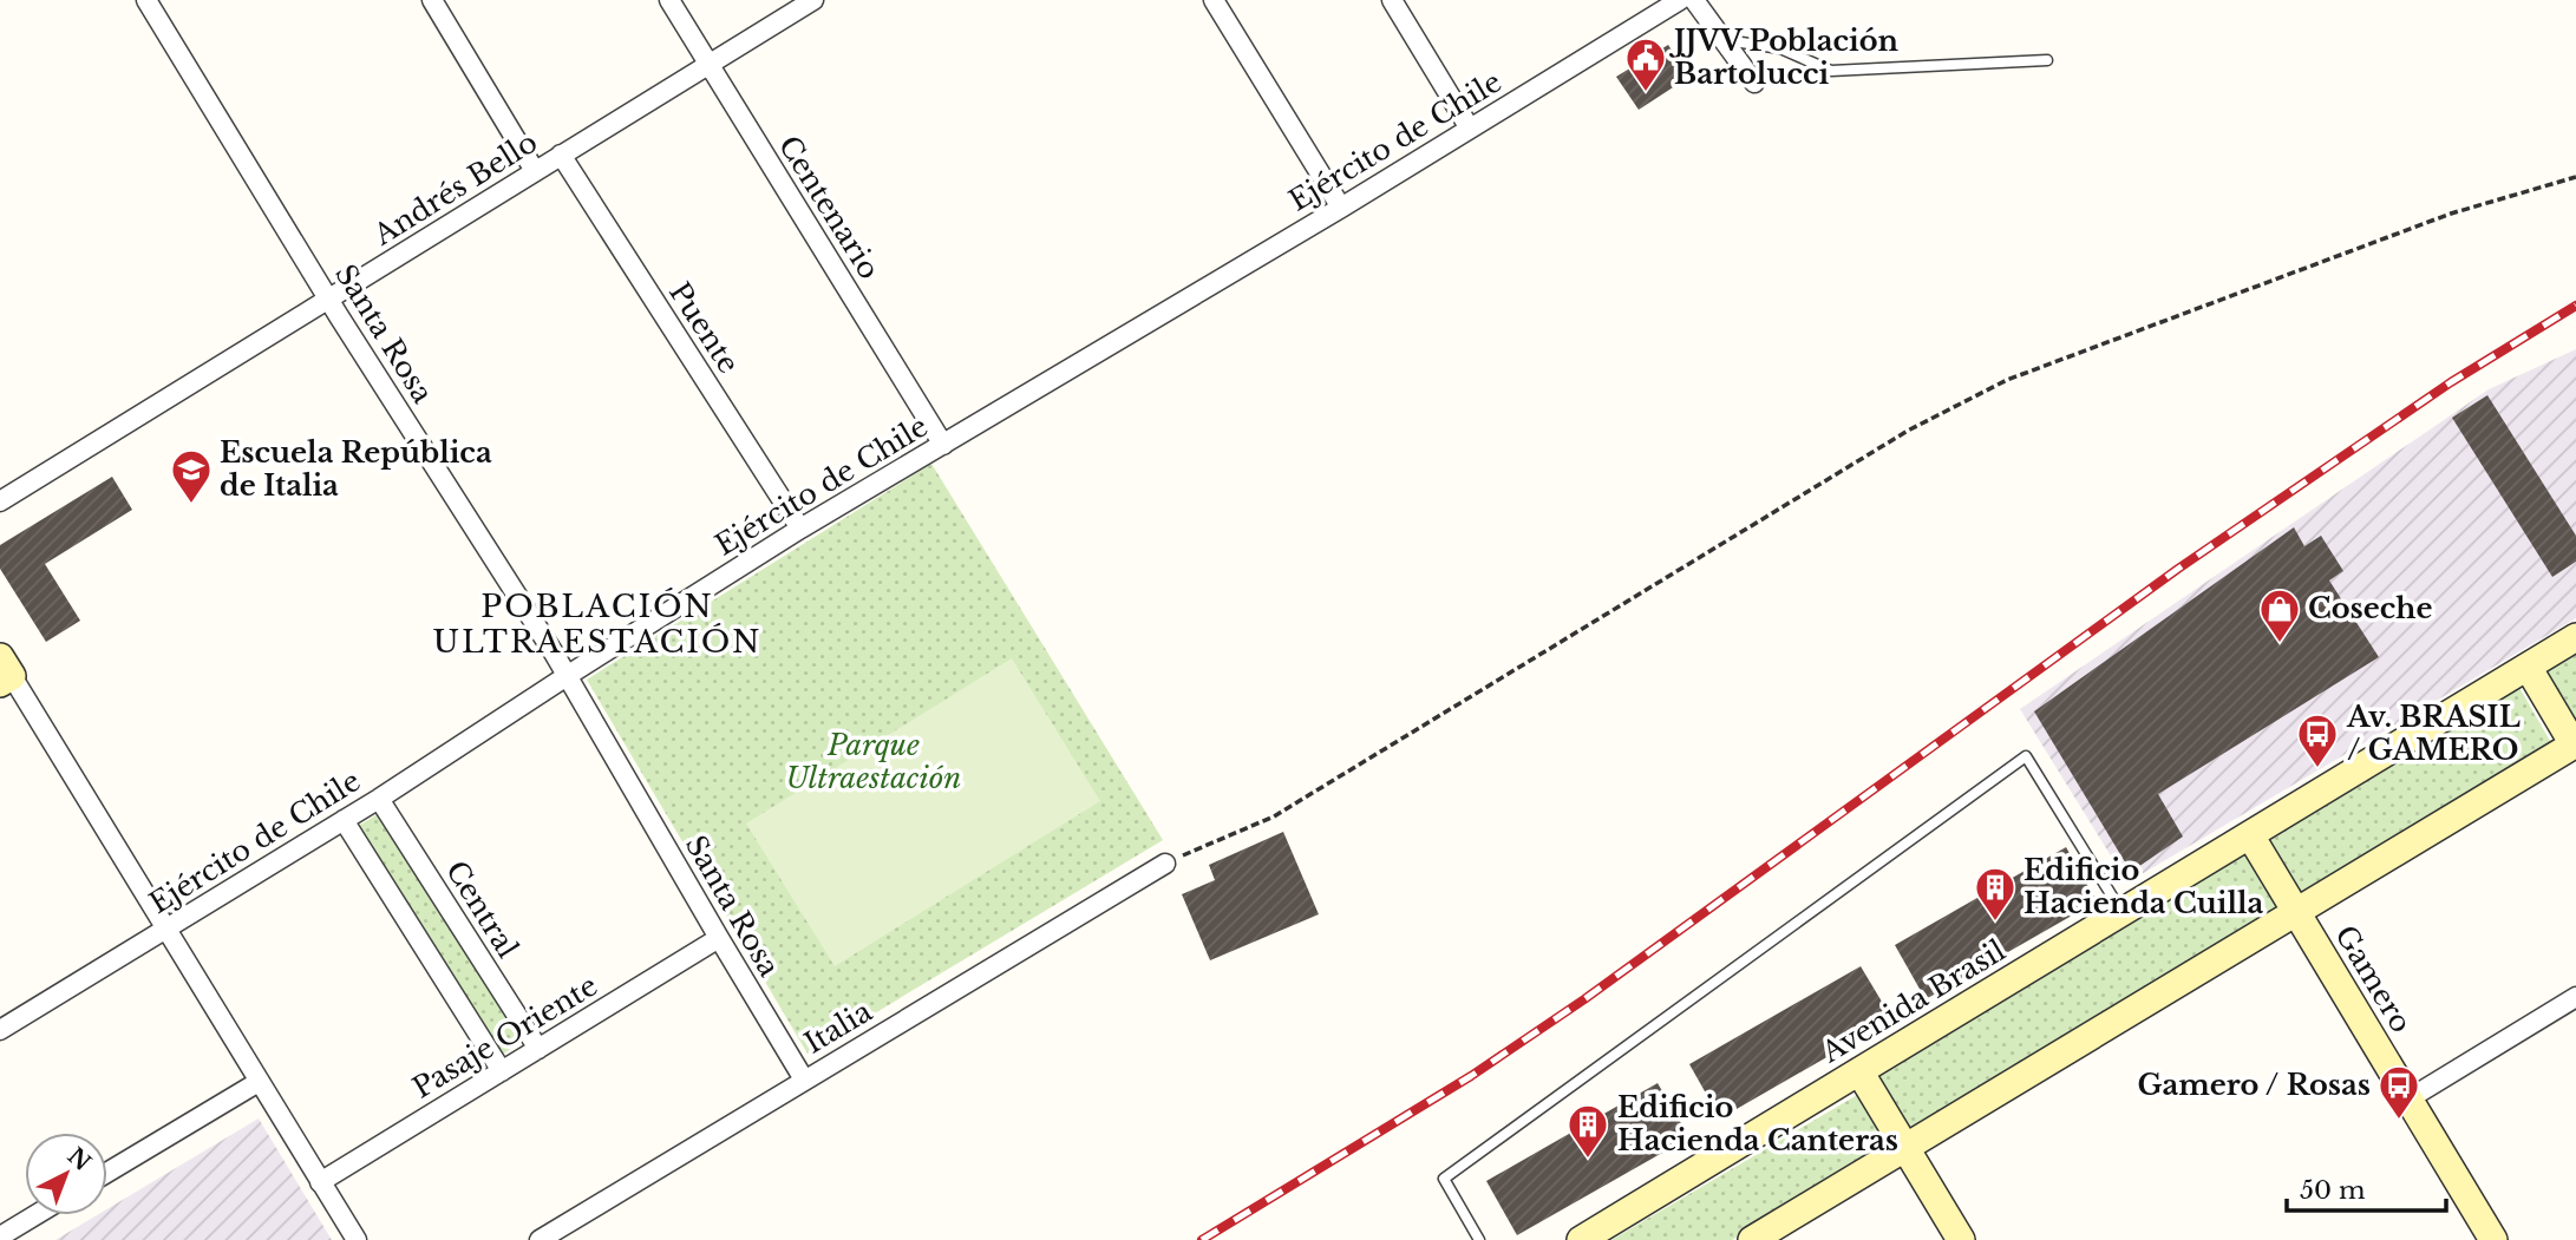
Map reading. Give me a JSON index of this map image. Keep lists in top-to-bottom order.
{
  "streets": {
    "main road": ["Gamero", "Avenida Brasil"],
    "street": [
      "Ejército de Chile",
      "Andrés Bello",
      "Centenario",
      "Puente",
      "Santa Rosa",
      "Central",
      "Italia",
      "Pasaje Oriente"
    ]
  },
  "crossings": [
    ["Ejército de Chile", "Centenario"],
    ["Ejército de Chile", "Puente"],
    ["Ejército de Chile", "Santa Rosa"],
    ["Ejército de Chile", "Central"],
    ["Andrés Bello", "Centenario"],
    ["Andrés Bello", "Puente"],
    ["Andrés Bello", "Santa Rosa"],
    ["Santa Rosa", "Italia"],
    ["Santa Rosa", "Pasaje Oriente"],
    ["Central", "Pasaje Oriente"],
    ["Gamero", "Avenida Brasil"]
  ],
  "districts": ["POBLACIÓN ULTRAESTACIÓN"],
  "parks": ["Parque Ultraestación"],
  "places": {
    "public building": ["JJVV Población Bartolucci"],
    "school or university": ["Escuela República de Italia"],
    "shop": ["Coseche"],
    "bus stop": ["Av. BRASIL / GAMERO", "Gamero / Rosas"],
    "building": ["Edificio Hacienda Cuilla", "Edificio Hacienda Canteras"]
  },
  "scale_bar": "50 m",
  "north": "top right"
}
